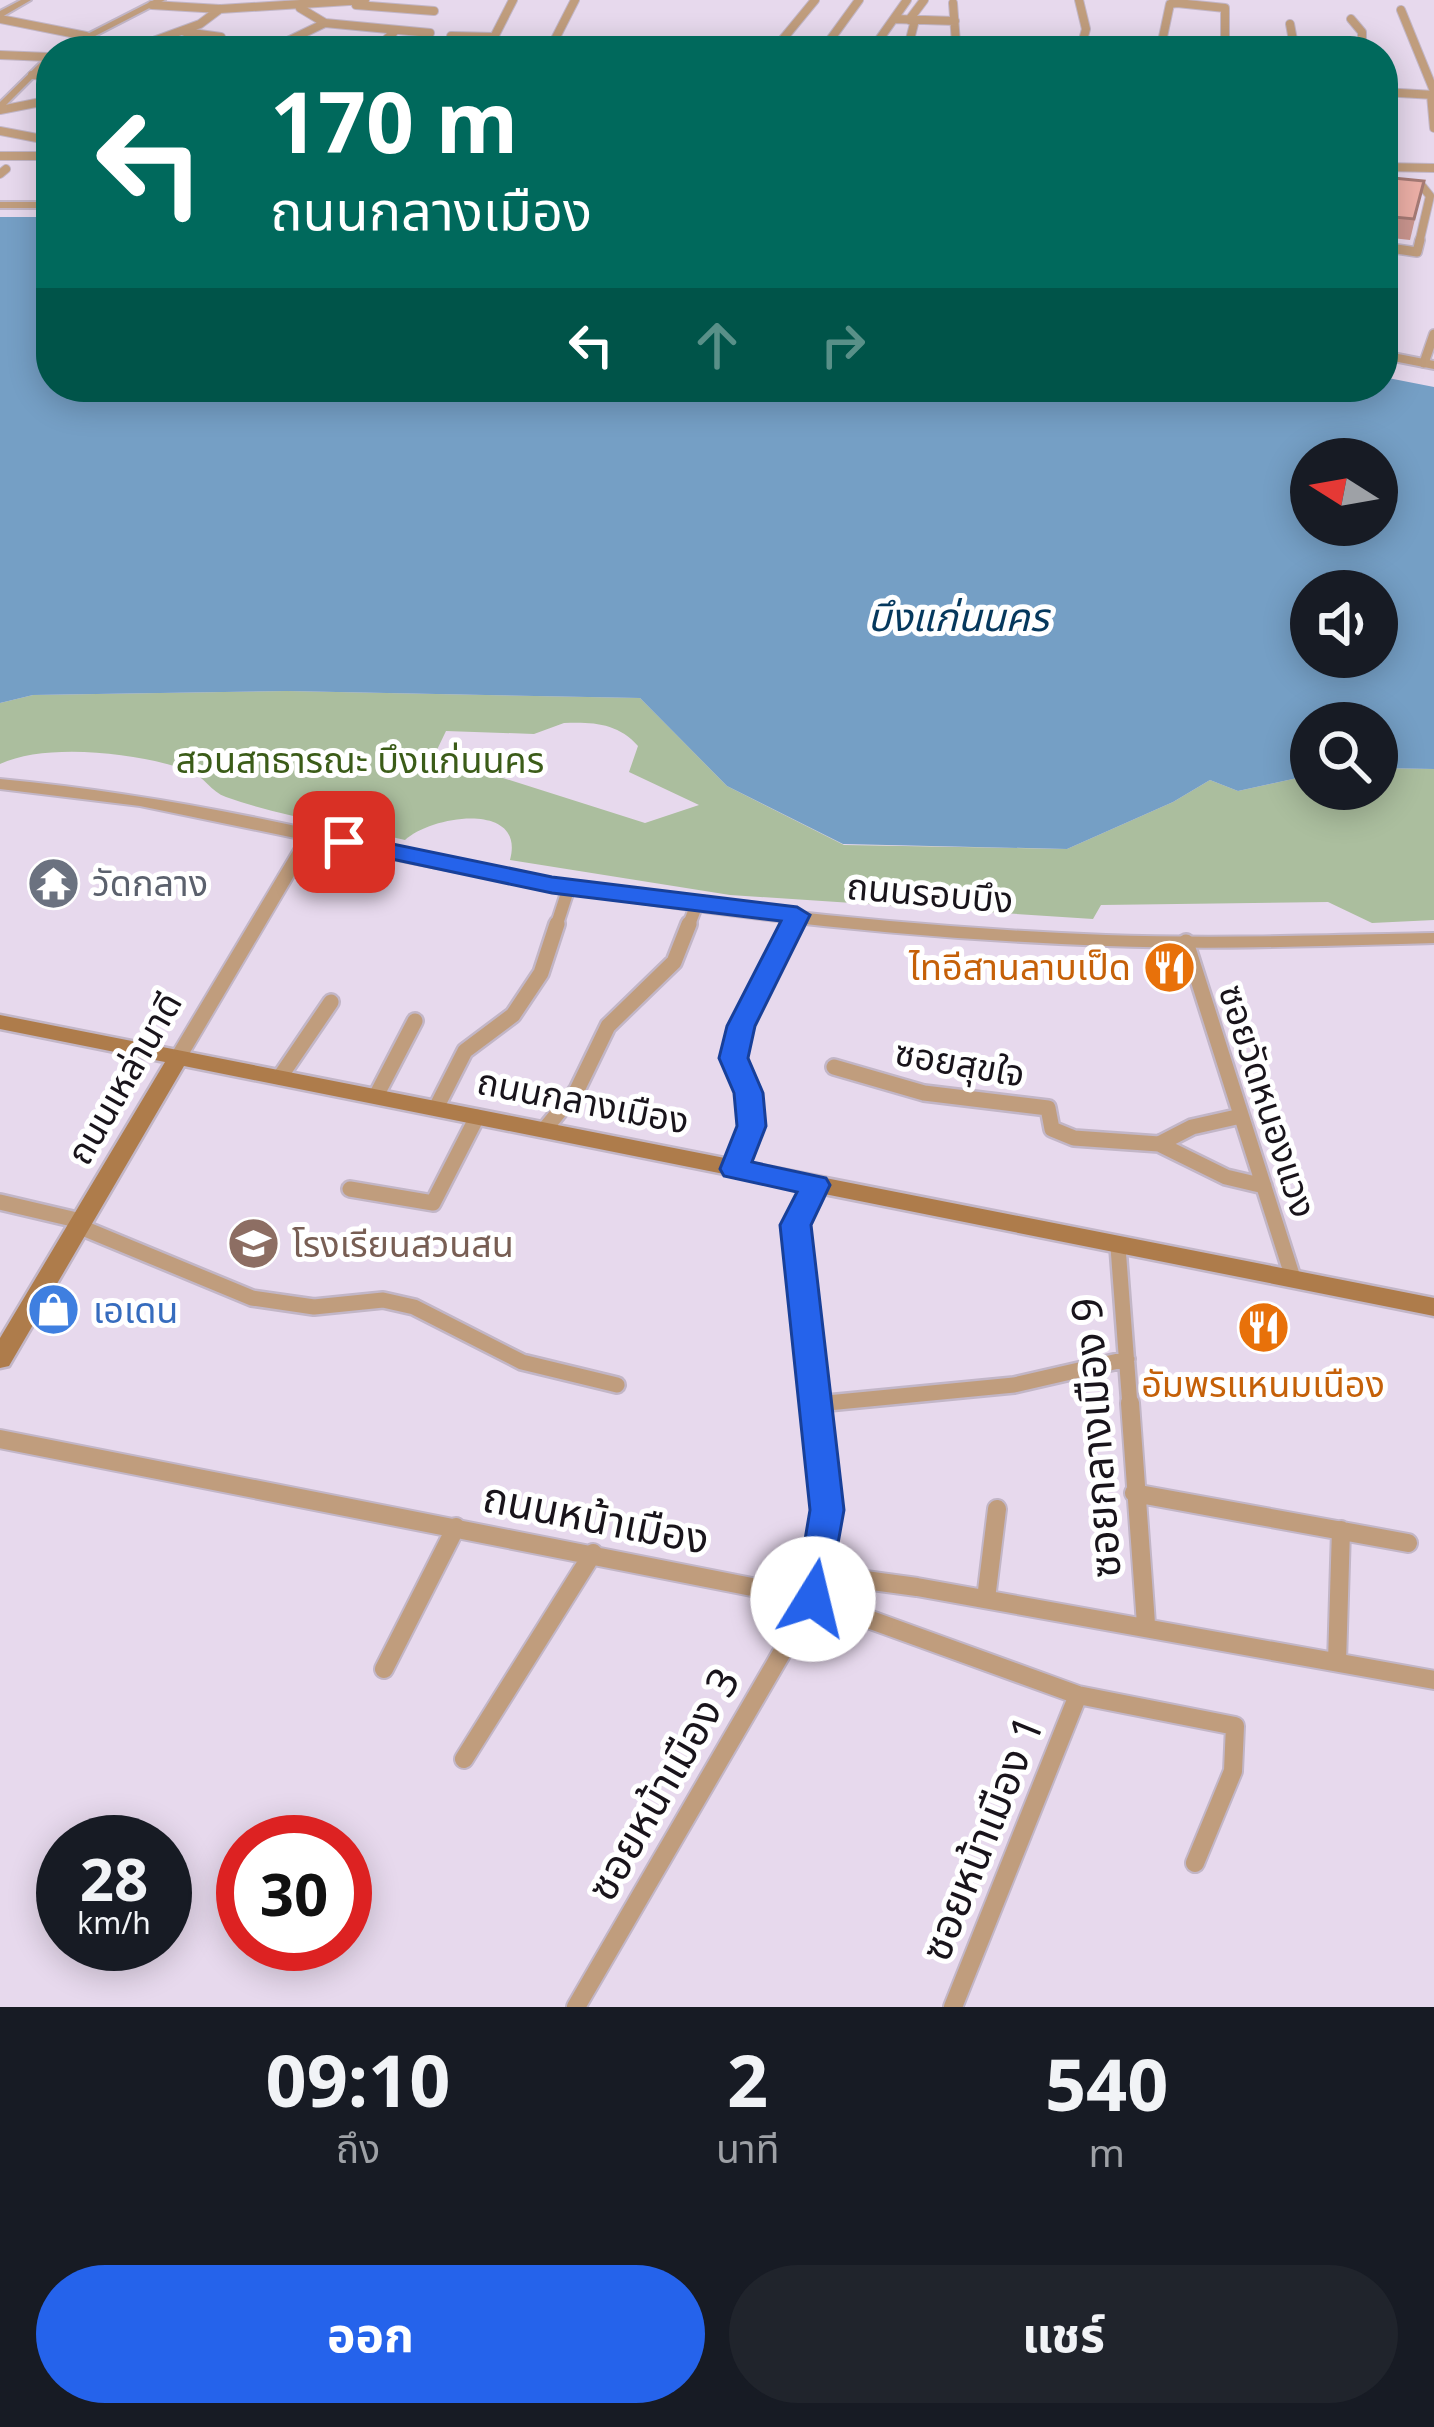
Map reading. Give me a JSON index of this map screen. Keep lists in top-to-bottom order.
{
  "streets": {
    "main road": ["ถนนเหล่านาดี", "ถนนกลางเมือง"],
    "street": [
      "ถนนรอบบึง",
      "ซอยสุขใจ",
      "ซอยวัดหนองแวง",
      "ซอยกลางเมือง 9",
      "ถนนหน้าเมือง",
      "ซอยหน้าเมือง 3",
      "ซอยหน้าเมือง 1"
    ]
  },
  "crossings": [
    ["ถนนรอบบึง", "ถนนเหล่านาดี"],
    ["ถนนรอบบึง", "ซอยวัดหนองแวง"],
    ["ซอยสุขใจ", "ซอยวัดหนองแวง"],
    ["ถนนเหล่านาดี", "ถนนกลางเมือง"],
    ["ถนนกลางเมือง", "ซอยวัดหนองแวง"],
    ["ถนนกลางเมือง", "ซอยกลางเมือง 9"],
    ["ถนนหน้าเมือง", "ซอยหน้าเมือง 3"],
    ["ถนนหน้าเมือง", "ซอยหน้าเมือง 1"]
  ],
  "water": ["บึงแก่นนคร"],
  "parks": ["สวนสาธารณะ บึงแก่นนคร"],
  "places": {
    "temple": ["วัดกลาง"],
    "restaurant": ["ไทอีสานลาบเป็ด", "อัมพรแหนมเนือง"],
    "school or university": ["โรงเรียนสวนสน"],
    "shop": ["เอเดน"]
  },
  "north": "left",
  "page": {
    "turn": ["170 m", "ถนนกลางเมือง"],
    "speed": "28 km/h",
    "limit": "30",
    "eta": [
      "09:10",
      "ถึง",
      "2",
      "นาที",
      "540",
      "m"
    ],
    "buttons": ["ออก", "แชร์"]
  }
}
